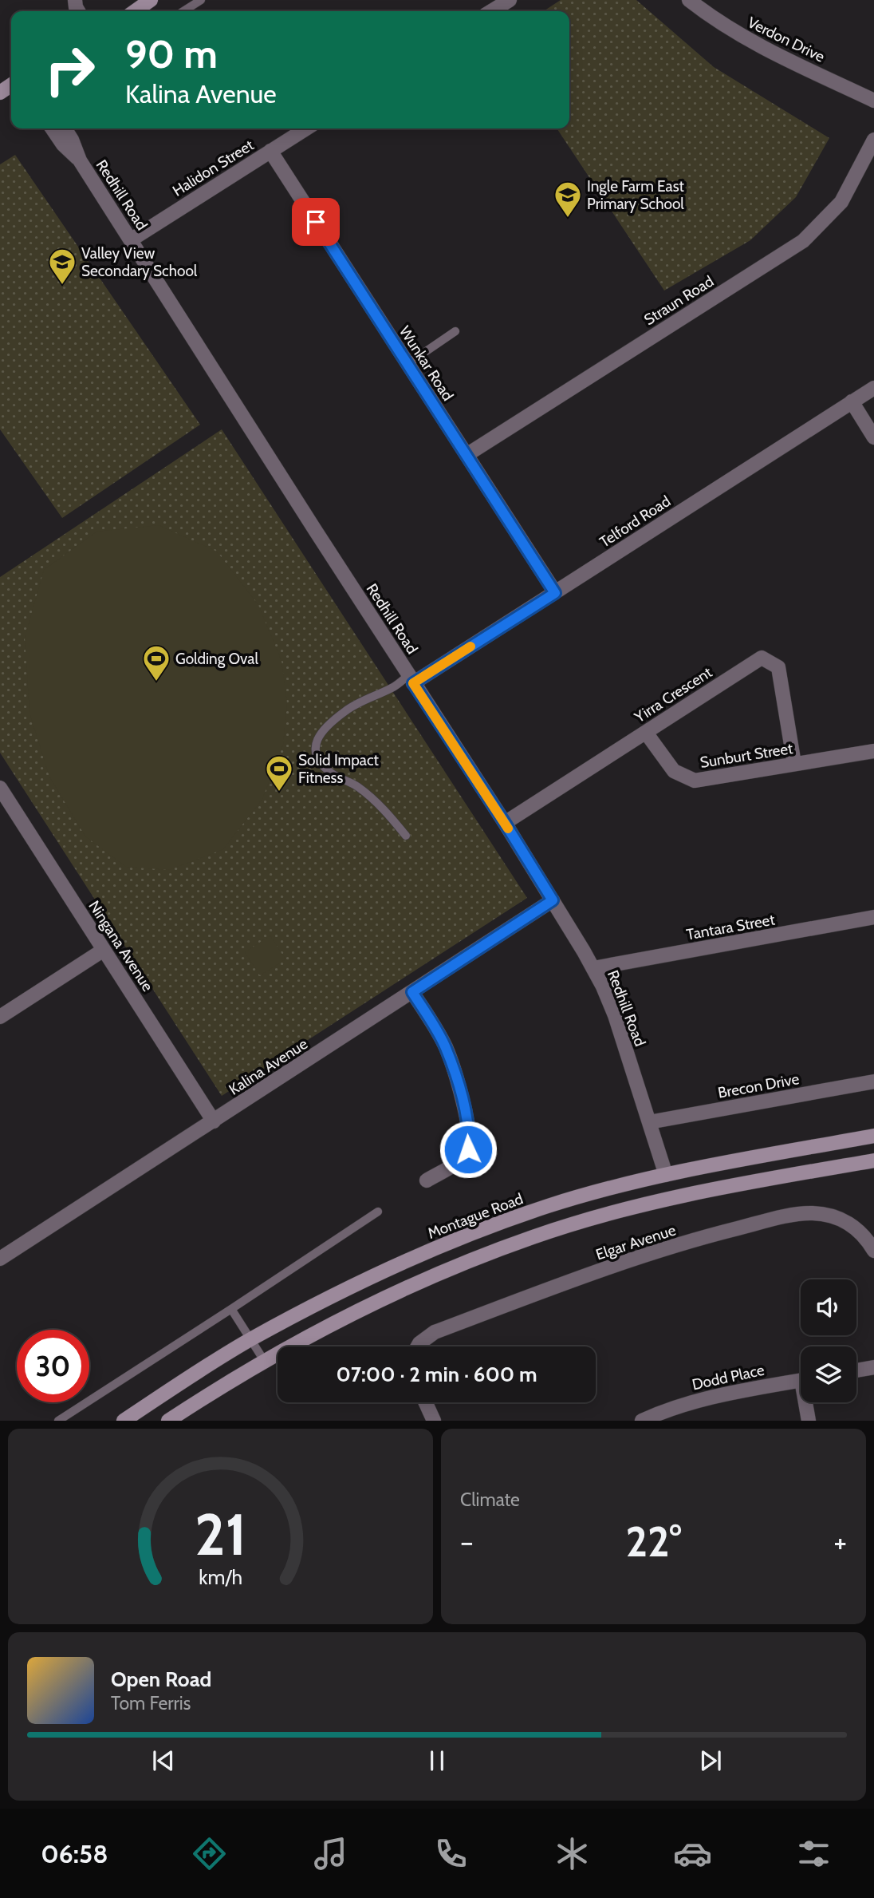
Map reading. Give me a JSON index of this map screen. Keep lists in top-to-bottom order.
{
  "streets": {
    "main road": ["Montague Road"],
    "street": [
      "Verdon Drive",
      "Halidon Street",
      "Redhill Road",
      "Straun Road",
      "Wunkar Road",
      "Telford Road",
      "Yirra Crescent",
      "Sunburt Street",
      "Tantara Street",
      "Ningana Avenue",
      "Kalina Avenue",
      "Brecon Drive",
      "Elgar Avenue",
      "Dodd Place"
    ]
  },
  "crossings": [
    ["Halidon Street", "Redhill Road"],
    ["Halidon Street", "Wunkar Road"],
    ["Redhill Road", "Telford Road"],
    ["Redhill Road", "Yirra Crescent"],
    ["Redhill Road", "Tantara Street"],
    ["Redhill Road", "Kalina Avenue"],
    ["Redhill Road", "Brecon Drive"],
    ["Redhill Road", "Montague Road"],
    ["Straun Road", "Wunkar Road"],
    ["Wunkar Road", "Telford Road"],
    ["Yirra Crescent", "Sunburt Street"],
    ["Ningana Avenue", "Kalina Avenue"]
  ],
  "places": {
    "school or university": ["Ingle Farm East Primary School", "Valley View Secondary School"],
    "sports": ["Golding Oval", "Solid Impact Fitness"]
  },
  "page": {
    "turn": ["90 m", "Kalina Avenue"],
    "limit": "30",
    "trip": "07:00 · 2 min · 600 m",
    "tile": "Climate",
    "heat": ["−", "22°", "+"],
    "song": ["Open Road", "Tom Ferris"],
    "tabs": "06:58",
    "gauge": ["21", "km/h"]
  }
}
